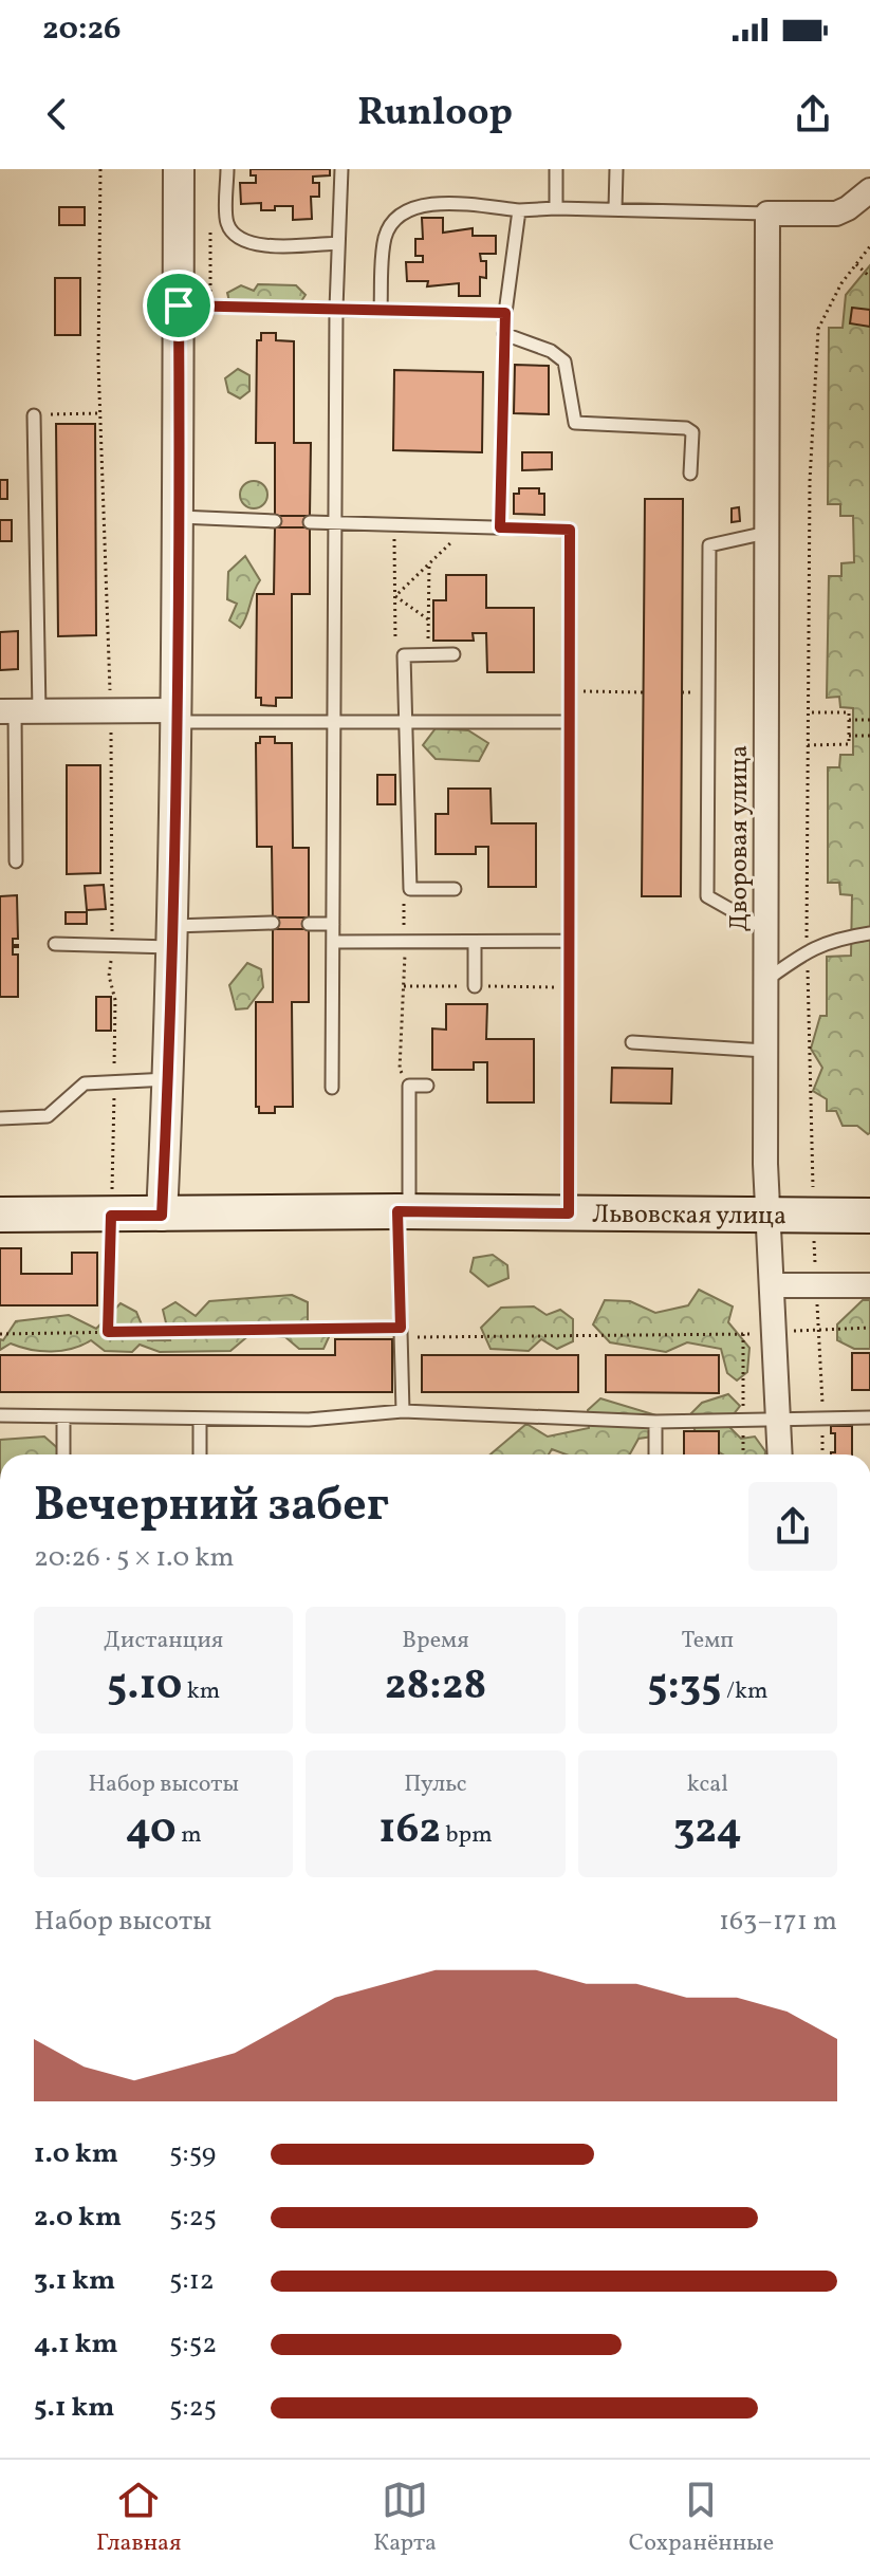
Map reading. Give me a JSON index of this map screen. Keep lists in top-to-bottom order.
{
  "streets": {
    "main road": ["Львовская улица"],
    "street": ["Дворовая улица"]
  },
  "crossings": [
    ["Дворовая улица", "Львовская улица"]
  ],
  "page": {
    "status": "20:26",
    "header": "Runloop",
    "heading": ["Вечерний забег", "20:26 · 5 × 1.0 km"],
    "stats": [
      ["Дистанция", "5.10 km"],
      ["Время", "28:28"],
      ["Темп", "5:35 /km"],
      ["Набор высоты", "40 m"],
      ["Пульс", "162 bpm"],
      ["kcal", "324"]
    ],
    "chart": ["Набор высоты", "163–171 m"],
    "list": [
      {
        "name": "1.0 km",
        "note": "5:59"
      },
      {
        "name": "2.0 km",
        "note": "5:25"
      },
      {
        "name": "3.1 km",
        "note": "5:12"
      },
      {
        "name": "4.1 km",
        "note": "5:52"
      },
      {
        "name": "5.1 km",
        "note": "5:25"
      }
    ],
    "tabs": ["Главная", "Карта", "Сохранённые"]
  }
}
